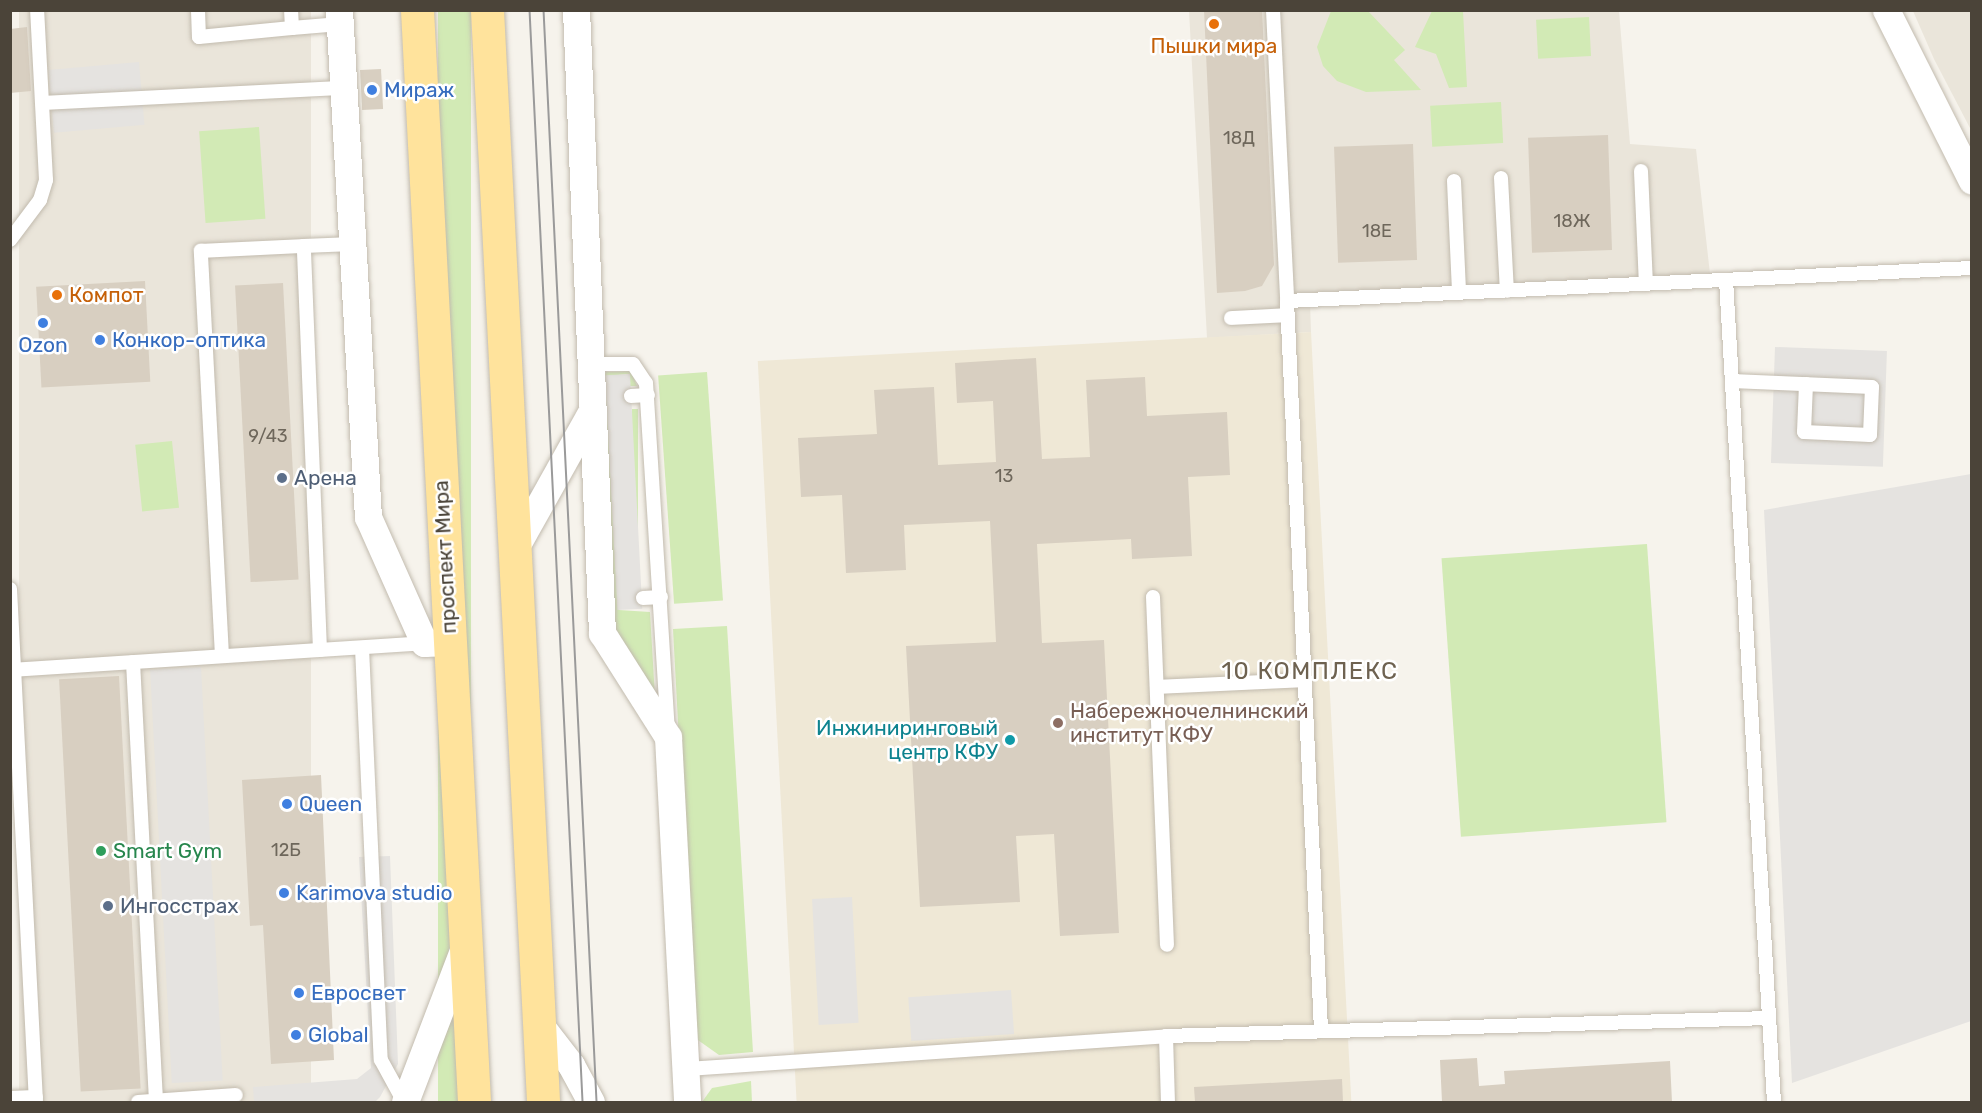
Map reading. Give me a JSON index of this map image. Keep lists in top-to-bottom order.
{
  "streets": {
    "main road": ["проспект Мира"]
  },
  "districts": ["10 КОМПЛЕКС"],
  "places": [
    "Пышки мира",
    "Мираж",
    "Компот",
    "Ozon",
    "Конкор-оптика",
    "Арена",
    "Набережночелнинский институт КФУ",
    "Инжиниринговый центр КФУ",
    "Queen",
    "Smart Gym",
    "Karimova studio",
    "Ингосстрах",
    "Евросвет",
    "Global"
  ],
  "house_numbers": [
    "18Д",
    "18Ж",
    "18Е",
    "9/43",
    "13",
    "12Б"
  ]
}
